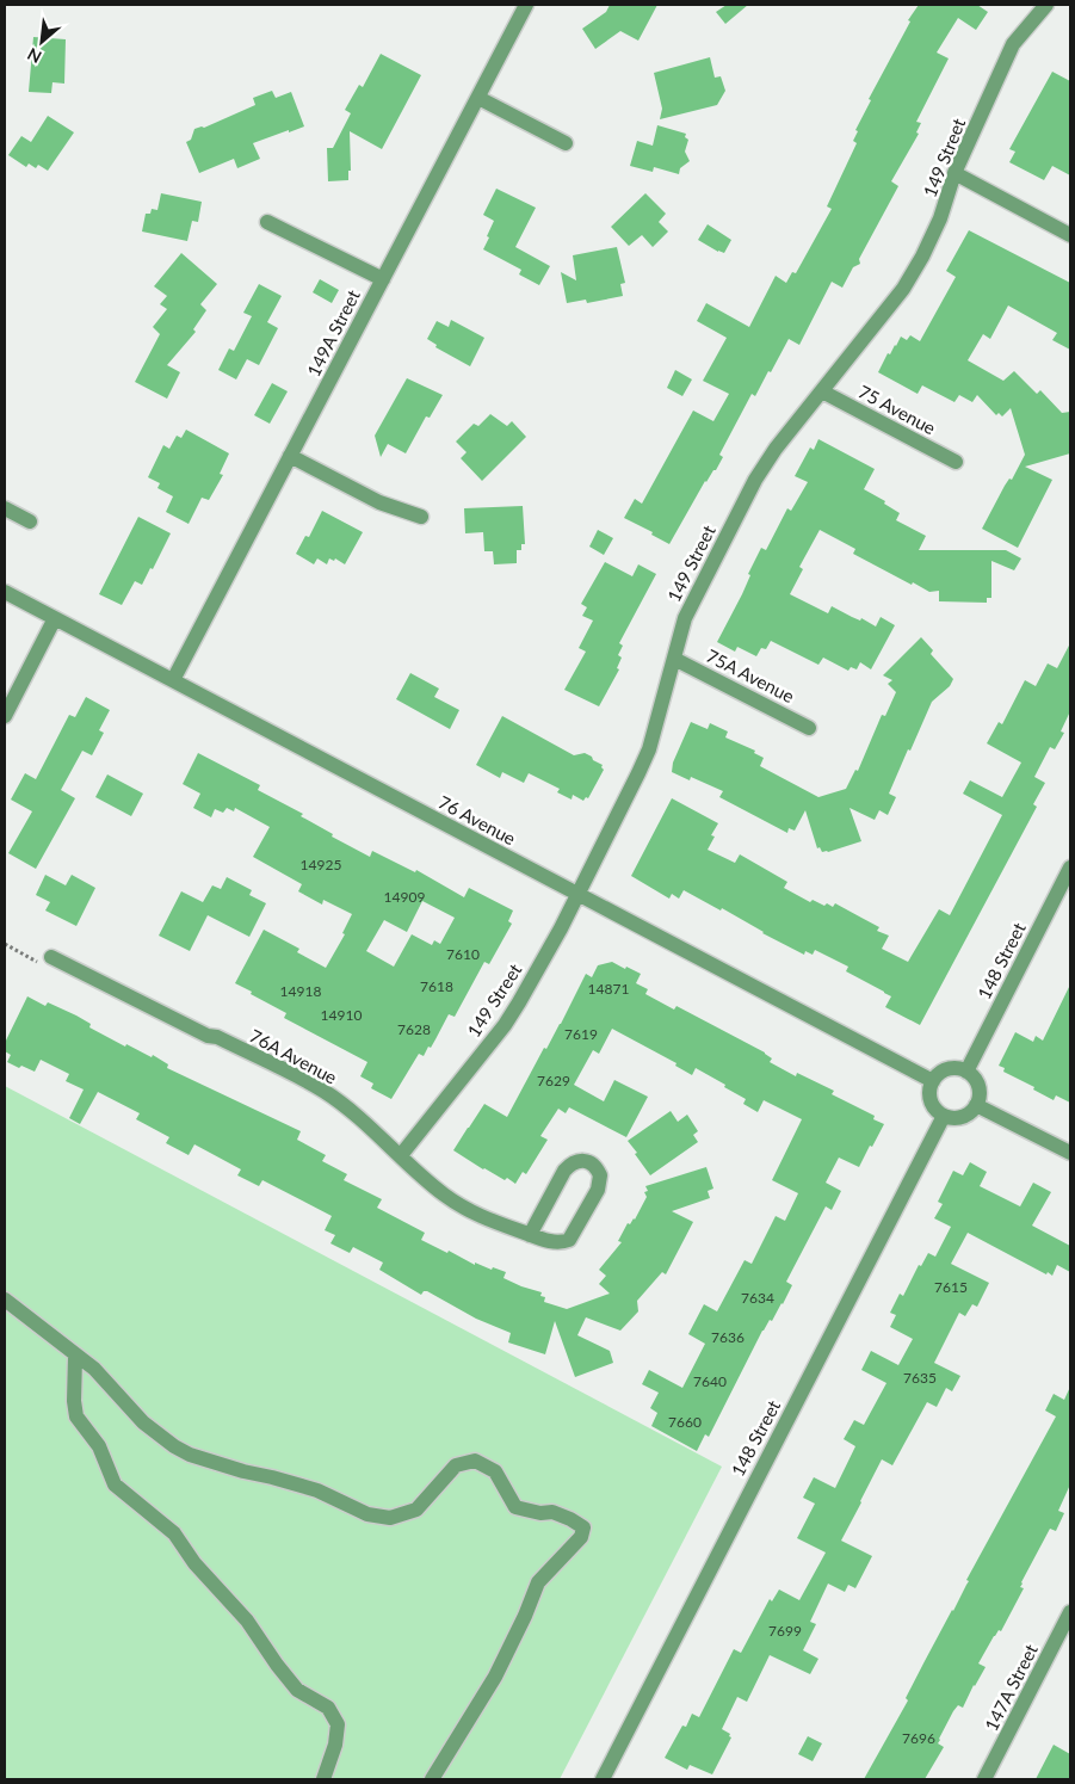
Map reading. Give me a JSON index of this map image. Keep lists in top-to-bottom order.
{
  "streets": {
    "street": [
      "149 Street",
      "149A Street",
      "75 Avenue",
      "75A Avenue",
      "76 Avenue",
      "148 Street",
      "76A Avenue",
      "147A Street"
    ]
  },
  "crossings": [
    ["149 Street", "75 Avenue"],
    ["149 Street", "75A Avenue"],
    ["149 Street", "76 Avenue"],
    ["149 Street", "76A Avenue"],
    ["149A Street", "76 Avenue"],
    ["76 Avenue", "148 Street"]
  ],
  "house_numbers": [
    "14925",
    "14909",
    "7610",
    "7618",
    "14871",
    "14918",
    "14910",
    "7628",
    "7619",
    "7629",
    "7615",
    "7634",
    "7636",
    "7635",
    "7640",
    "7660",
    "7699",
    "7696"
  ],
  "north": "bottom left"
}
